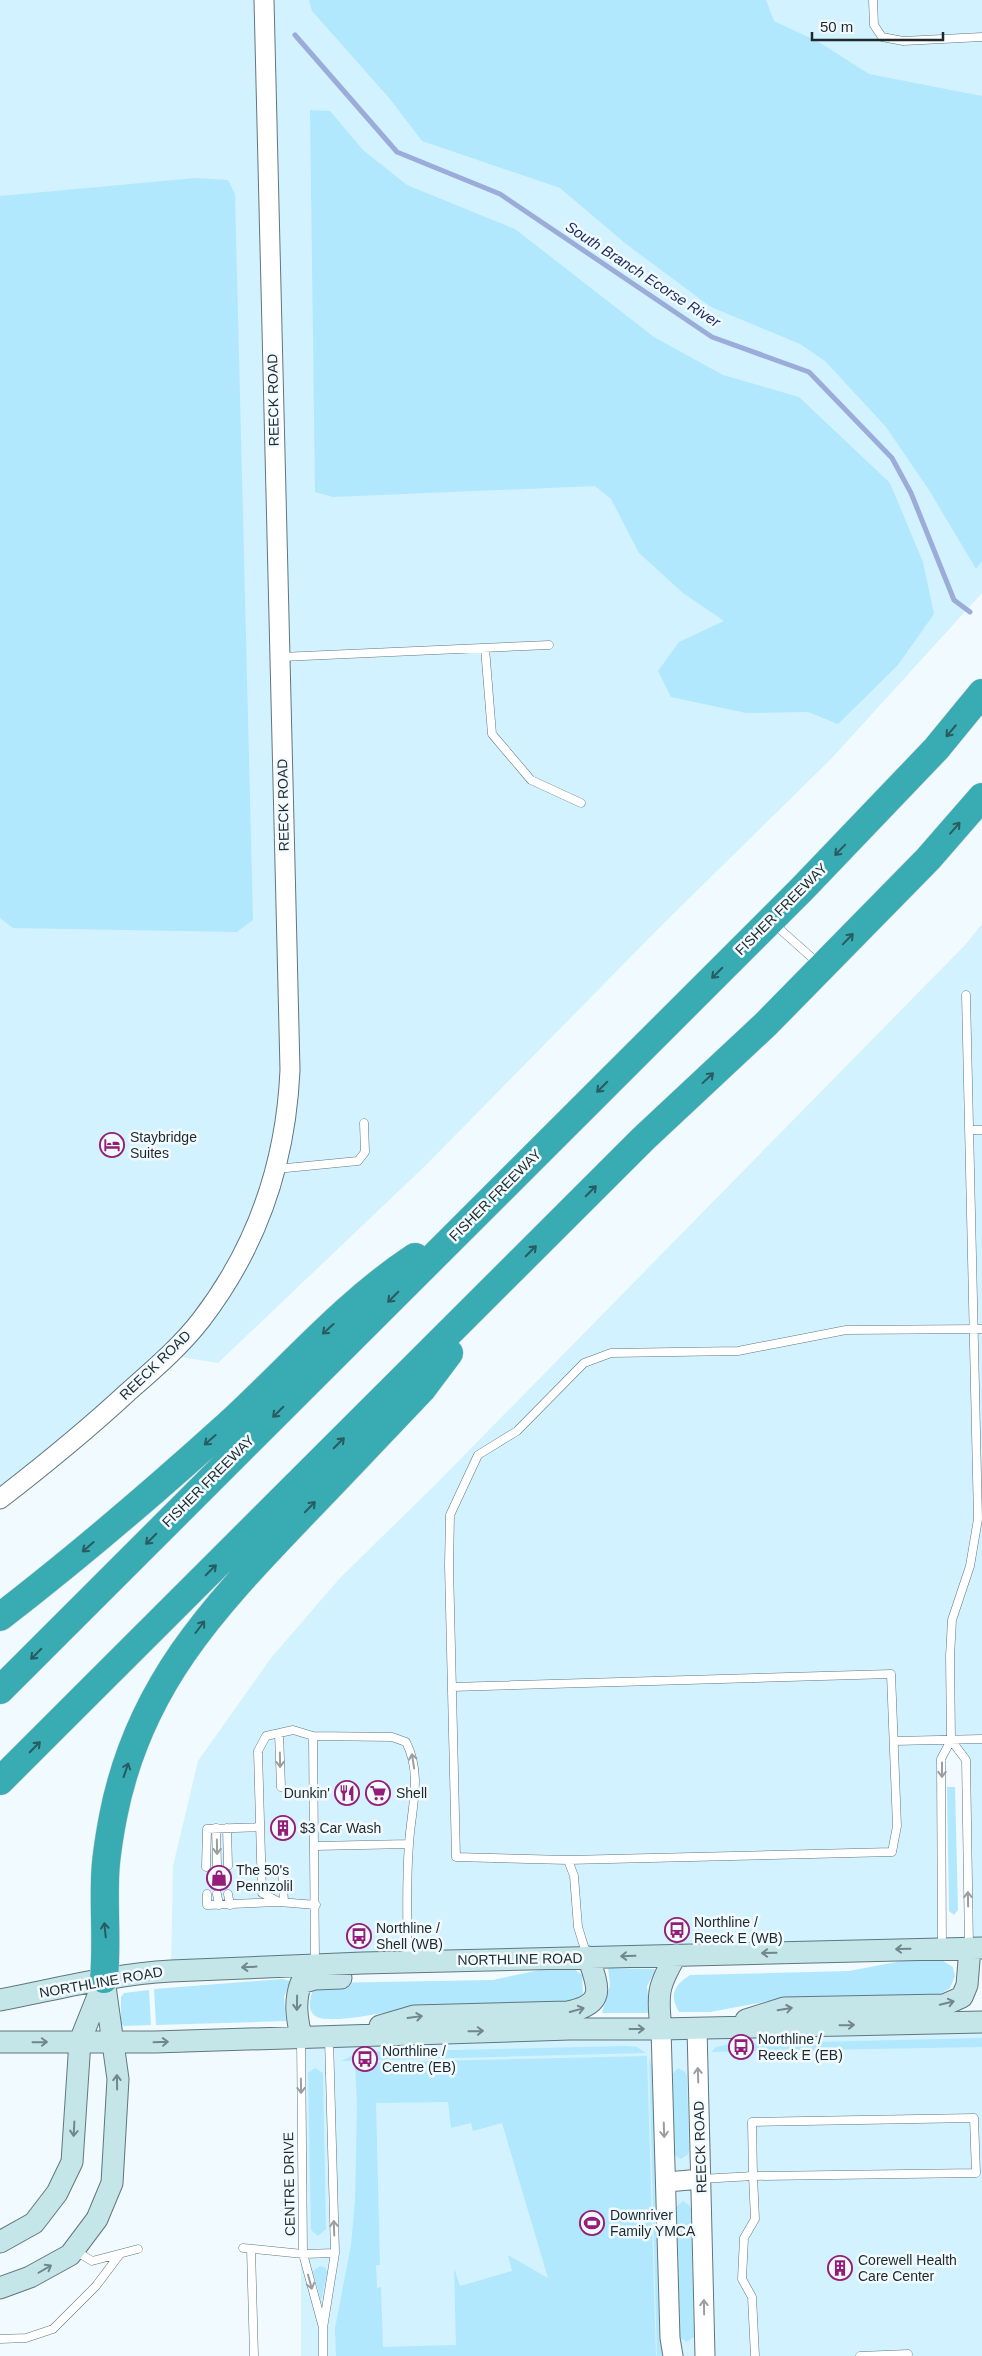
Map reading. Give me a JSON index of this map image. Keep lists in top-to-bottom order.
{
  "streets": {
    "highway": ["FISHER FREEWAY"],
    "main road": ["NORTHLINE ROAD"],
    "street": ["REECK ROAD"],
    "lane": ["CENTRE DRIVE"]
  },
  "water": ["South Branch Ecorse River"],
  "places": {
    "hotel": ["Staybridge Suites"],
    "restaurant": ["Dunkin'"],
    "supermarket": ["Shell"],
    "building": ["$3 Car Wash", "Corewell Health Care Center"],
    "shop": ["The 50's Pennzolil"],
    "bus stop": [
      "Northline / Reeck E (WB)",
      "Northline / Shell (WB)",
      "Northline / Reeck E (EB)",
      "Northline / Centre (EB)"
    ],
    "sports": ["Downriver Family YMCA"]
  },
  "scale_bar": "50 m"
}
